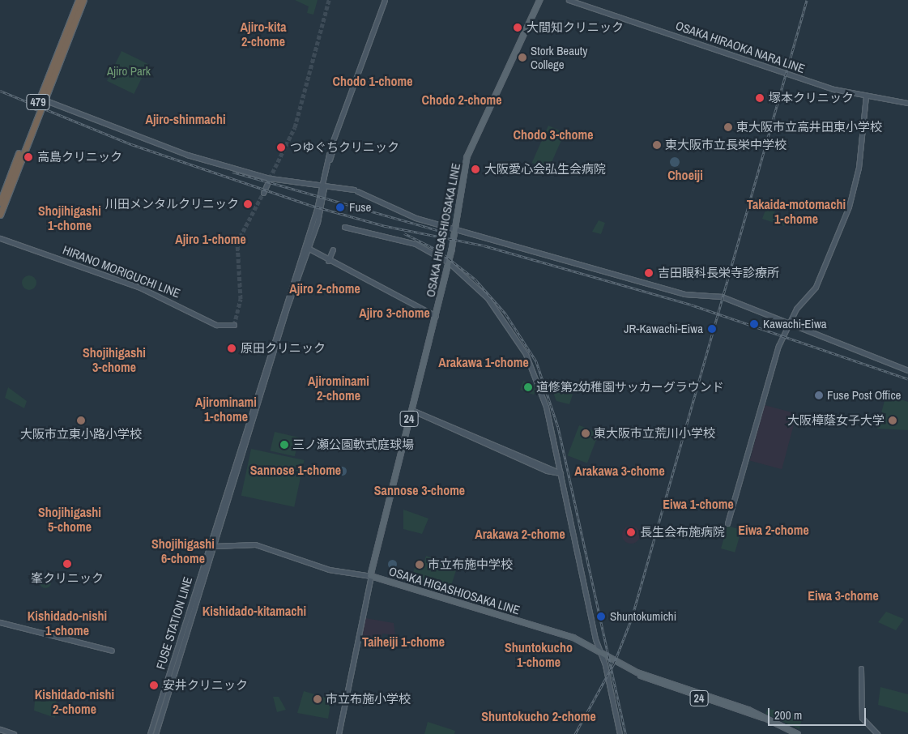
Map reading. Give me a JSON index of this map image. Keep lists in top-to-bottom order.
{
  "streets": {
    "highway": ["479"],
    "main road": ["OSAKA HIGASHIOSAKA LINE", "24"],
    "street": ["OSAKA HIRAOKA NARA LINE", "HIRANO MORIGUCHI LINE", "FUSE STATION LINE"]
  },
  "districts": [
    "Ajiro-kita 2-chome",
    "Chodo 1-chome",
    "Chodo 2-chome",
    "Ajiro-shinmachi",
    "Chodo 3-chome",
    "Choeiji",
    "Takaida-motomachi 1-chome",
    "Shojihigashi 1-chome",
    "Ajiro 1-chome",
    "Ajiro 2-chome",
    "Ajiro 3-chome",
    "Shojihigashi 3-chome",
    "Arakawa 1-chome",
    "Ajirominami 2-chome",
    "Ajirominami 1-chome",
    "Sannose 1-chome",
    "Arakawa 3-chome",
    "Sannose 3-chome",
    "Eiwa 1-chome",
    "Shojihigashi 5-chome",
    "Eiwa 2-chome",
    "Arakawa 2-chome",
    "Shojihigashi 6-chome",
    "Eiwa 3-chome",
    "Kishidado-kitamachi",
    "Kishidado-nishi 1-chome",
    "Taiheiji 1-chome",
    "Shuntokucho 1-chome",
    "Kishidado-nishi 2-chome",
    "Shuntokucho 2-chome"
  ],
  "parks": ["Ajiro Park"],
  "places": [
    "大間知クリニック",
    "Stork Beauty College",
    "塚本クリニック",
    "東大阪市立高井田東小学校",
    "東大阪市立長栄中学校",
    "つゆぐちクリニック",
    "高島クリニック",
    "大阪愛心会弘生会病院",
    "川田メンタルクリニック",
    "Fuse",
    "吉田眼科長栄寺診療所",
    "Kawachi-Eiwa",
    "JR-Kawachi-Eiwa",
    "原田クリニック",
    "道修第2幼稚園サッカーグラウンド",
    "Fuse Post Office",
    "大阪市立東小路小学校",
    "大阪樟蔭女子大学",
    "東大阪市立荒川小学校",
    "三ノ瀬公園軟式庭球場",
    "長生会布施病院",
    "峯クリニック",
    "市立布施中学校",
    "Shuntokumichi",
    "安井クリニック",
    "市立布施小学校"
  ],
  "scale_bar": "200 m"
}
